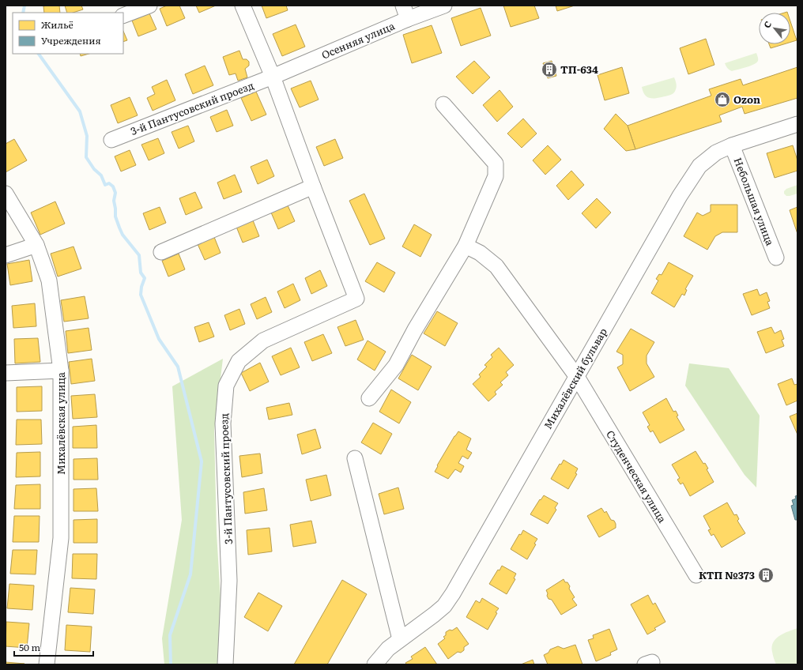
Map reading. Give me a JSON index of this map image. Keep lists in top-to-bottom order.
{
  "streets": {
    "street": [
      "Осенняя улица",
      "3-й Пантусовский проезд",
      "Небольшая улица",
      "Михалёвский бульвар",
      "Михалёвская улица",
      "Студенческая улица"
    ]
  },
  "crossings": [
    ["Осенняя улица", "3-й Пантусовский проезд"],
    ["Небольшая улица", "Михалёвский бульвар"],
    ["Михалёвский бульвар", "Студенческая улица"]
  ],
  "places": {
    "building": ["ТП-634", "КТП №373"],
    "shop": ["Ozon"]
  },
  "legend": ["Жильё", "Учреждения"],
  "scale_bar": "50 m",
  "north": "top left"
}
